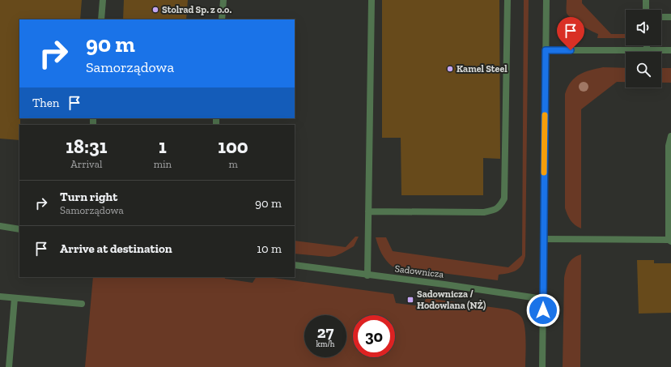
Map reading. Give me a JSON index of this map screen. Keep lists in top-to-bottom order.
{
  "streets": {
    "street": ["Sadownicza"]
  },
  "places": {
    "other": ["Stolrad Sp. z o.o.", "Kamel Steel"],
    "transit": ["Sadownicza / Hodowlana (NŻ)"]
  },
  "page": {
    "turn": ["90 m", "Samorządowa"],
    "then": "Then",
    "eta": [
      "18:31",
      "Arrival",
      "1",
      "min",
      "100",
      "m"
    ],
    "list": [
      {
        "name": "Turn right",
        "note": "Samorządowa",
        "value": "90 m"
      },
      {
        "name": "Arrive at destination",
        "value": "10 m"
      }
    ],
    "speed": "27 km/h",
    "limit": "30"
  }
}
